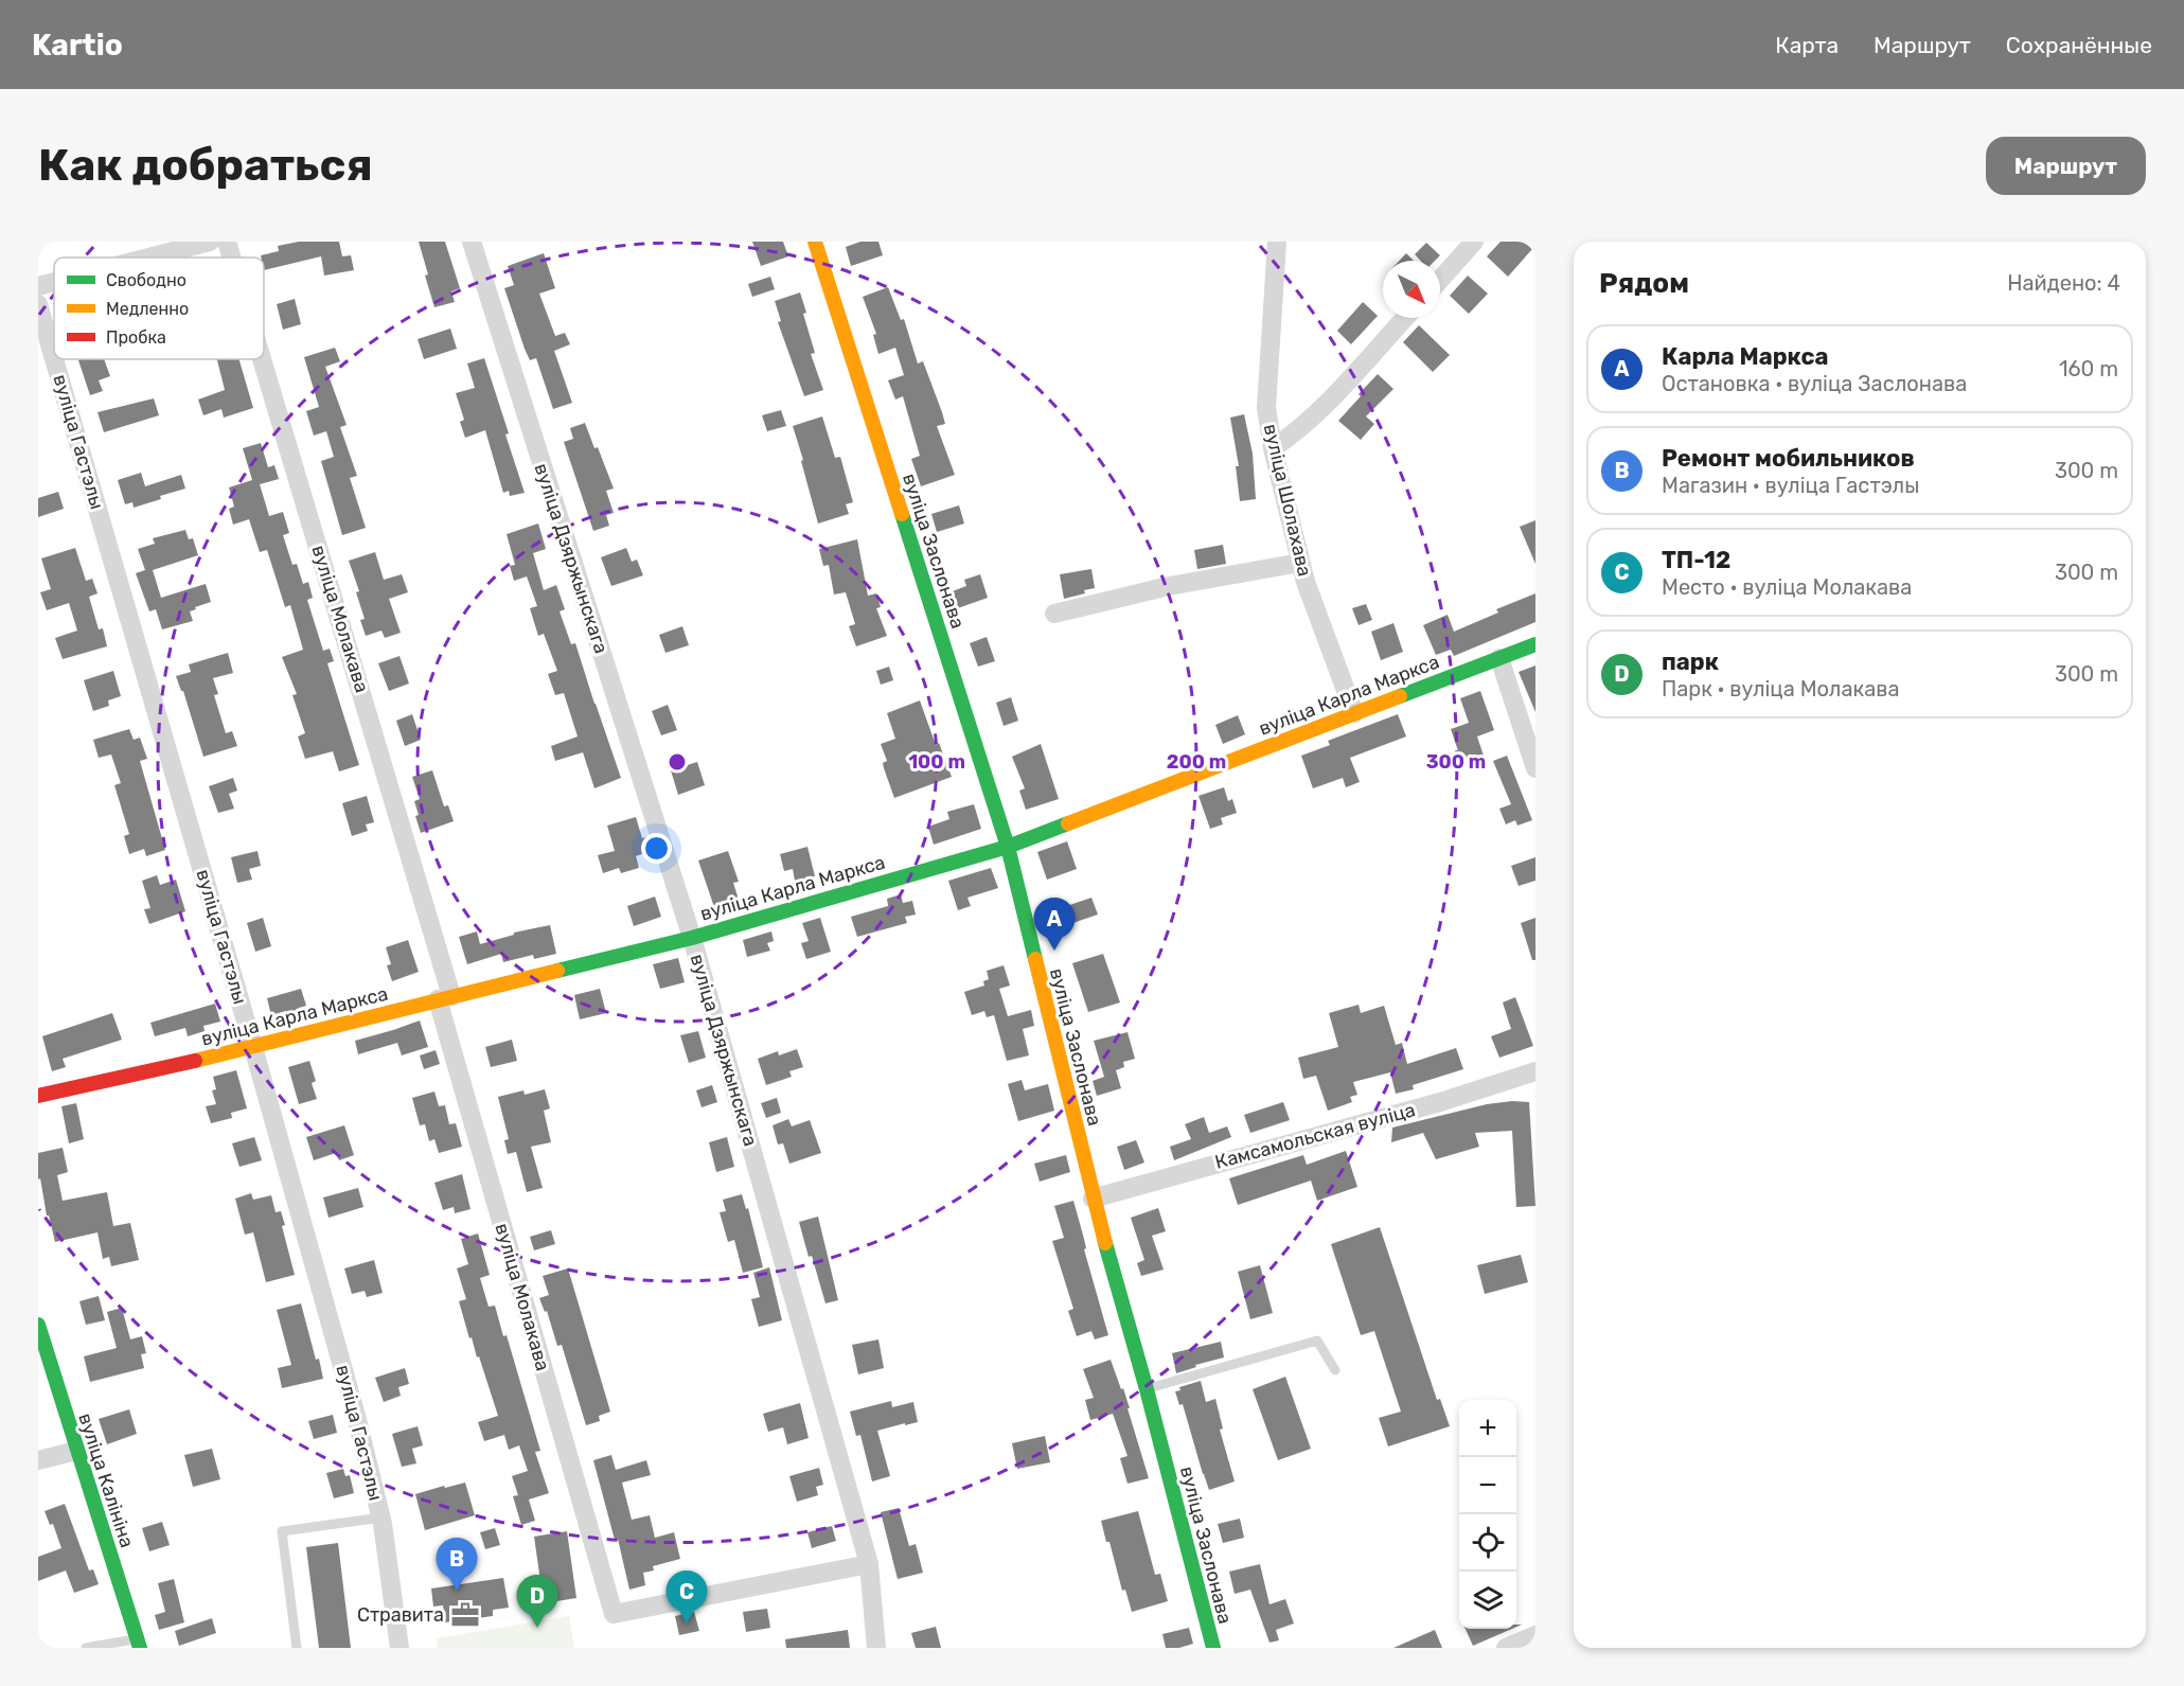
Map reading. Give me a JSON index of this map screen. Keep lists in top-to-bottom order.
{
  "streets": {
    "street": [
      "вуліца Гастэлы",
      "вуліца Шолахава",
      "вуліца Заслонава",
      "вуліца Дзяржынскага",
      "вуліца Молакава",
      "вуліца Карла Маркса",
      "Камсамольская вуліца",
      "вуліца Калініна"
    ]
  },
  "crossings": [
    ["вуліца Гастэлы", "вуліца Карла Маркса"],
    ["вуліца Шолахава", "вуліца Карла Маркса"],
    ["вуліца Заслонава", "вуліца Карла Маркса"],
    ["вуліца Заслонава", "Камсамольская вуліца"],
    ["вуліца Дзяржынскага", "вуліца Молакава"],
    ["вуліца Дзяржынскага", "вуліца Карла Маркса"],
    ["вуліца Молакава", "вуліца Карла Маркса"]
  ],
  "places": {
    "office": ["Стравита"]
  },
  "legend": ["Свободно", "Медленно", "Пробка"],
  "north": "bottom right",
  "page": {
    "header": "Kartio",
    "nav": ["Карта", "Маршрут", "Сохранённые"],
    "buttons": "Маршрут",
    "title": "Как добраться",
    "heading": ["Рядом", "Найдено: 4"],
    "list": [
      {
        "mark": "A",
        "name": "Карла Маркса",
        "note": "Остановка · вуліца Заслонава",
        "value": "160 m"
      },
      {
        "mark": "B",
        "name": "Ремонт мобильников",
        "note": "Магазин · вуліца Гастэлы",
        "value": "300 m"
      },
      {
        "mark": "C",
        "name": "ТП-12",
        "note": "Место · вуліца Молакава",
        "value": "300 m"
      },
      {
        "mark": "D",
        "name": "парк",
        "note": "Парк · вуліца Молакава",
        "value": "300 m"
      }
    ],
    "pins": [
      "A",
      "B",
      "C",
      "D"
    ],
    "map_buttons": ["+", "−"]
  },
  "rings": ["100 m", "200 m", "300 m"]
}
